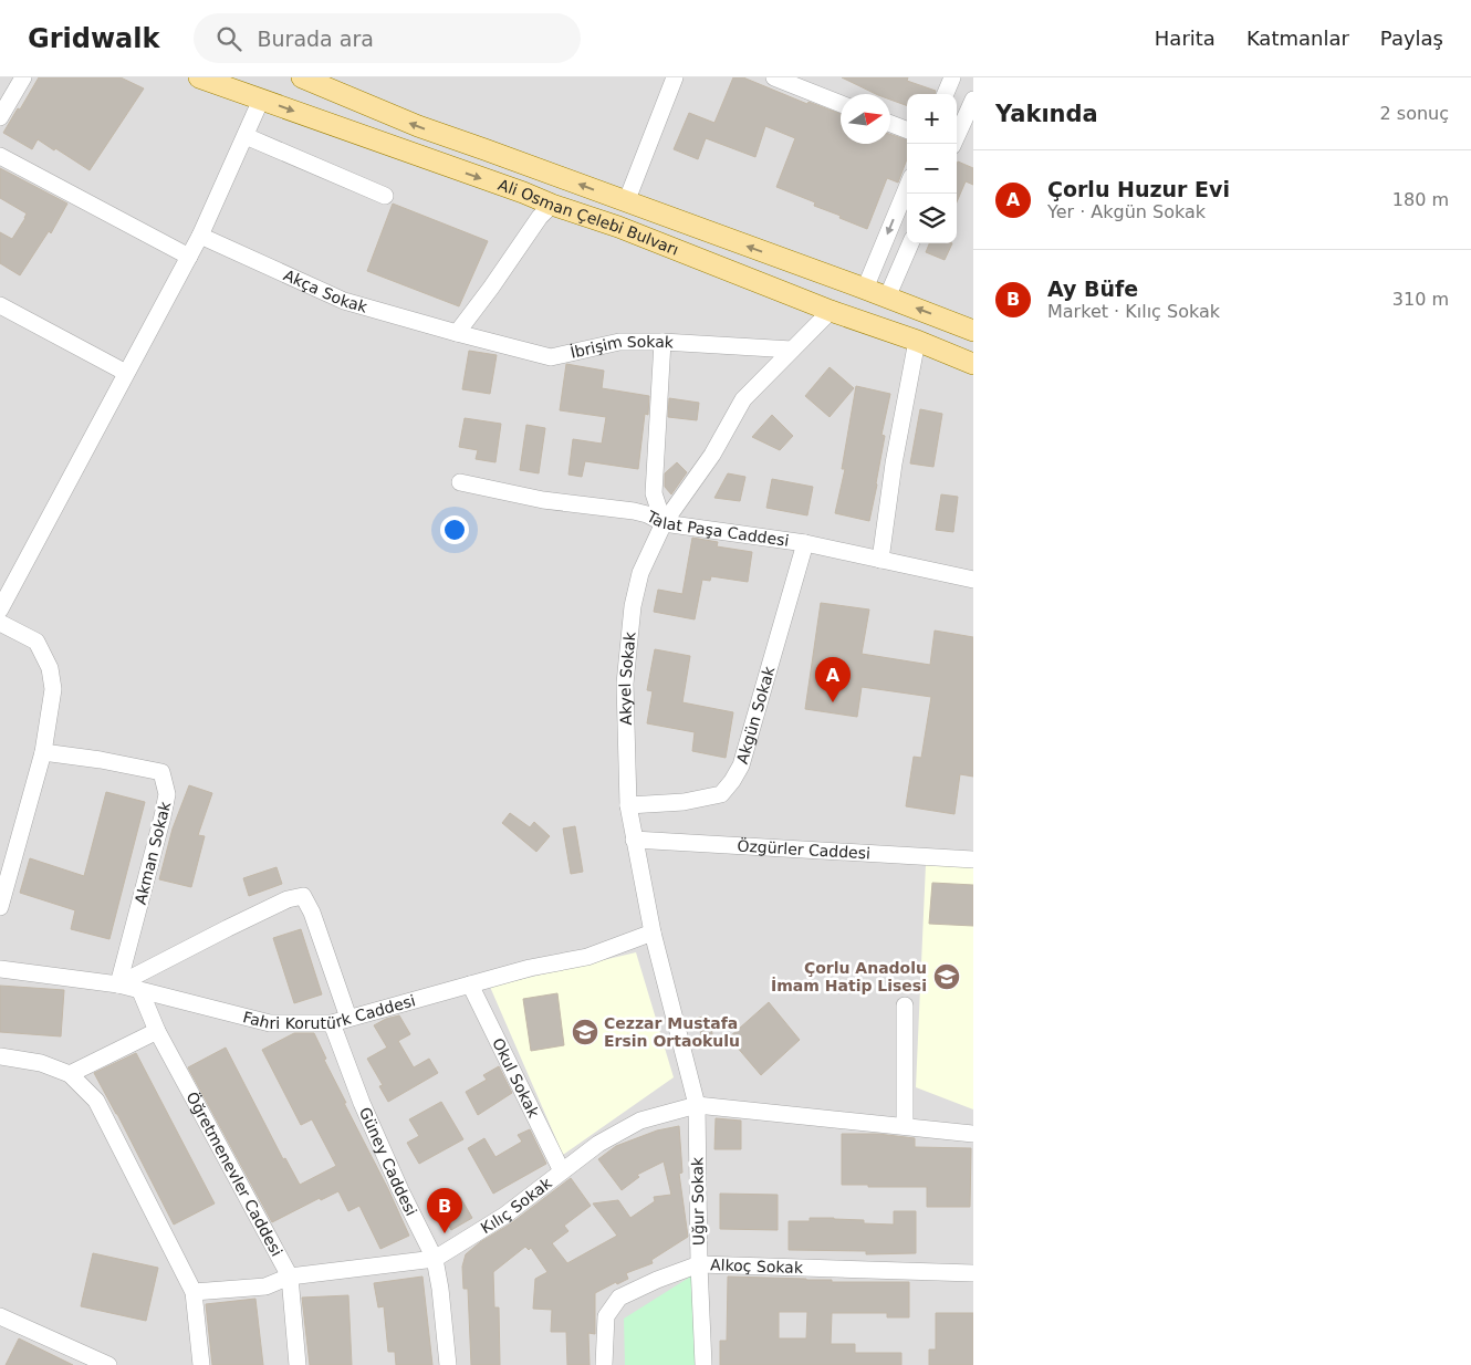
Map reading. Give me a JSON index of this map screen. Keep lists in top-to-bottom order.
{
  "streets": {
    "main road": ["Ali Osman Çelebi Bulvarı"],
    "street": [
      "Akça Sokak",
      "İbrişim Sokak",
      "Talat Paşa Caddesi",
      "Akyel Sokak",
      "Akgün Sokak",
      "Özgürler Caddesi",
      "Akman Sokak",
      "Fahri Korutürk Caddesi",
      "Okul Sokak",
      "Güney Caddesi",
      "Öğretmenevler Caddesi",
      "Uğur Sokak",
      "Kılıç Sokak",
      "Alkoç Sokak"
    ]
  },
  "crossings": [
    ["Ali Osman Çelebi Bulvarı", "Akyel Sokak"],
    ["Akça Sokak", "İbrişim Sokak"],
    ["İbrişim Sokak", "Akyel Sokak"],
    ["Talat Paşa Caddesi", "Akyel Sokak"],
    ["Talat Paşa Caddesi", "Akgün Sokak"],
    ["Akyel Sokak", "Akgün Sokak"],
    ["Akyel Sokak", "Özgürler Caddesi"],
    ["Akyel Sokak", "Fahri Korutürk Caddesi"],
    ["Akyel Sokak", "Uğur Sokak"],
    ["Akyel Sokak", "Kılıç Sokak"],
    ["Akman Sokak", "Fahri Korutürk Caddesi"],
    ["Fahri Korutürk Caddesi", "Okul Sokak"],
    ["Fahri Korutürk Caddesi", "Güney Caddesi"],
    ["Fahri Korutürk Caddesi", "Öğretmenevler Caddesi"],
    ["Okul Sokak", "Kılıç Sokak"],
    ["Güney Caddesi", "Kılıç Sokak"],
    ["Öğretmenevler Caddesi", "Kılıç Sokak"],
    ["Uğur Sokak", "Kılıç Sokak"],
    ["Uğur Sokak", "Alkoç Sokak"]
  ],
  "places": {
    "school or university": ["Çorlu Anadolu İmam Hatip Lisesi", "Cezzar Mustafa Ersin Ortaokulu"]
  },
  "north": "right",
  "page": {
    "header": "Gridwalk",
    "search": "Burada ara",
    "nav": ["Harita", "Katmanlar", "Paylaş"],
    "heading": ["Yakında", "2 sonuç"],
    "map_buttons": ["+", "−"],
    "list": [
      {
        "mark": "A",
        "name": "Çorlu Huzur Evi",
        "note": "Yer · Akgün Sokak",
        "value": "180 m"
      },
      {
        "mark": "B",
        "name": "Ay Büfe",
        "note": "Market · Kılıç Sokak",
        "value": "310 m"
      }
    ],
    "pins": ["A", "B"]
  }
}
